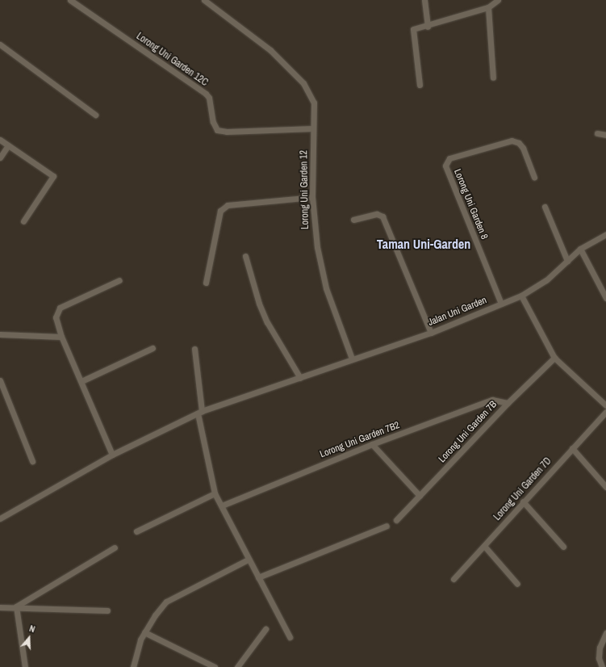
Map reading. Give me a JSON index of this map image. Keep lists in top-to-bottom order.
{
  "streets": {
    "street": [
      "Lorong Uni Garden 12C",
      "Lorong Uni Garden 12",
      "Lorong Uni Garden 8",
      "Jalan Uni Garden",
      "Lorong Uni Garden 7B",
      "Lorong Uni Garden 7B2",
      "Lorong Uni Garden 7D"
    ]
  },
  "crossings": [
    ["Lorong Uni Garden 12C", "Lorong Uni Garden 12"],
    ["Lorong Uni Garden 12", "Jalan Uni Garden"],
    ["Lorong Uni Garden 8", "Jalan Uni Garden"],
    ["Lorong Uni Garden 7B", "Lorong Uni Garden 7B2"]
  ],
  "districts": ["Taman Uni-Garden"],
  "north": "top"
}
